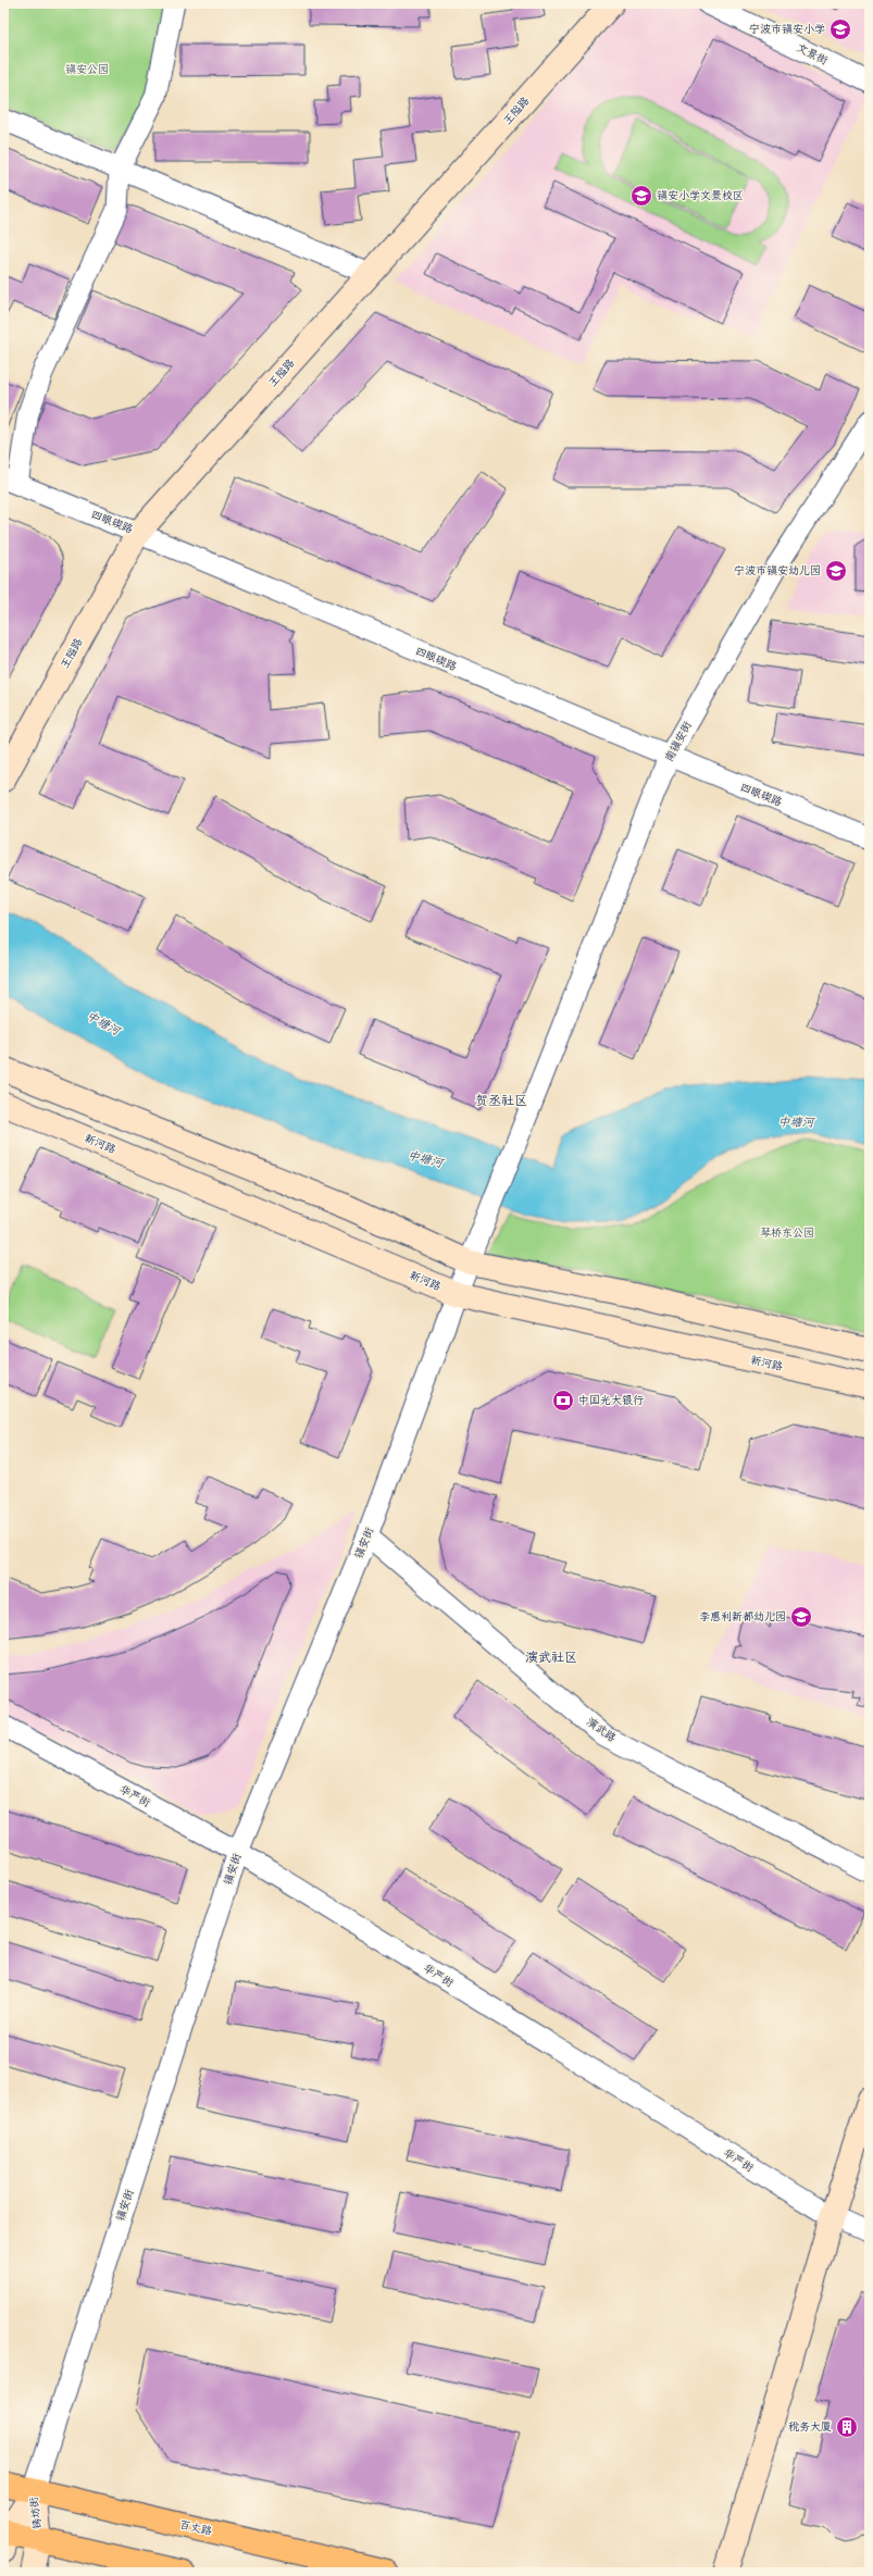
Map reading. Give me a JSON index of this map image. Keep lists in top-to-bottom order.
{
  "streets": {
    "main road": [
      "王隘路",
      "新河路",
      "铸坊街",
      "百丈路"
    ],
    "street": [
      "文景街",
      "四眼碶路",
      "南镇安街",
      "镇安街",
      "演武路",
      "华严街"
    ]
  },
  "crossings": [
    ["王隘路", "四眼碶路"],
    ["四眼碶路", "南镇安街"],
    ["南镇安街", "镇安街"],
    ["新河路", "镇安街"],
    ["镇安街", "演武路"],
    ["镇安街", "华严街"],
    ["镇安街", "铸坊街"],
    ["镇安街", "百丈路"],
    ["铸坊街", "百丈路"]
  ],
  "districts": ["贺丞社区", "演武社区"],
  "water": ["中塘河"],
  "parks": ["镇安公园", "琴桥东公园"],
  "places": {
    "school or university": [
      "宁波市镇安小学",
      "镇安小学文景校区",
      "宁波市镇安幼儿园",
      "李惠利新都幼儿园"
    ],
    "bank": ["中国光大银行"],
    "building": ["税务大厦"]
  }
}
